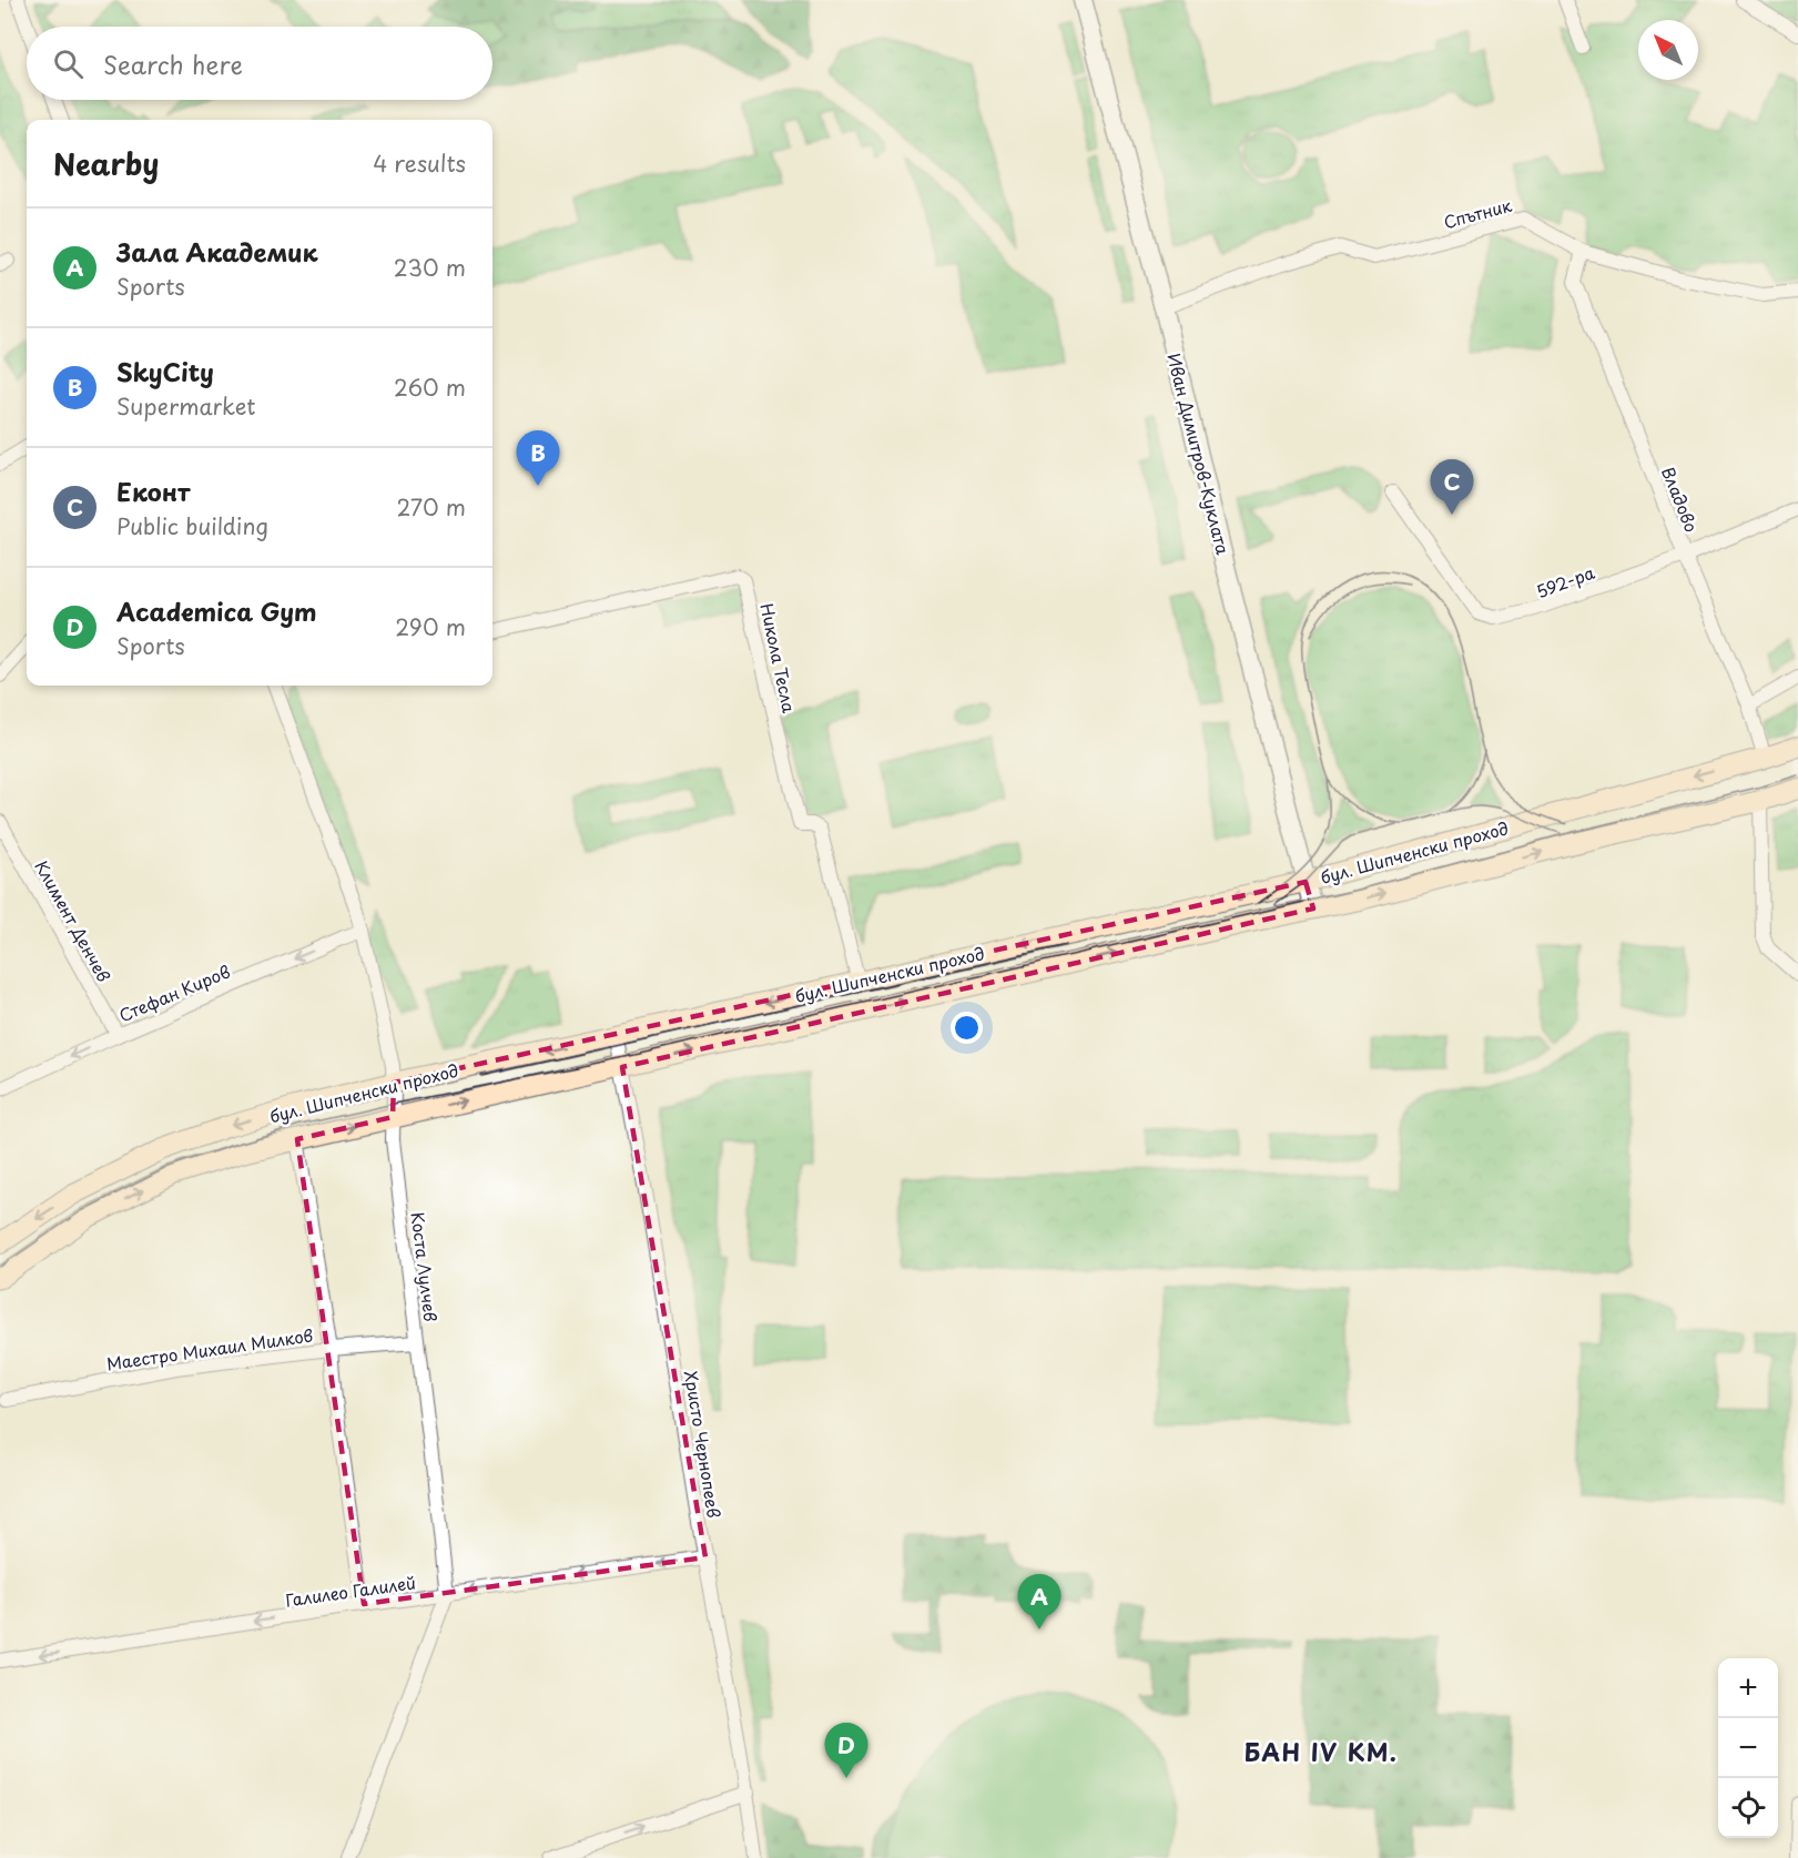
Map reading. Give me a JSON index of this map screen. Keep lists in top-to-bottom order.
{
  "streets": {
    "main road": ["бул. Шипченски проход"],
    "street": [
      "Спътник",
      "Иван Димитров-Куклата",
      "Владово",
      "592-ра",
      "Никола Тесла",
      "Климент Денчев",
      "Стефан Киров",
      "Коста Лулчев",
      "Маестро Михаил Милков",
      "Христо Чернопеев",
      "Галилео Галилей"
    ]
  },
  "crossings": [
    ["Спътник", "Иван Димитров-Куклата"],
    ["Спътник", "Владово"],
    ["Иван Димитров-Куклата", "бул. Шипченски проход"],
    ["Владово", "592-ра"],
    ["Владово", "бул. Шипченски проход"],
    ["Никола Тесла", "бул. Шипченски проход"],
    ["бул. Шипченски проход", "Коста Лулчев"],
    ["бул. Шипченски проход", "Христо Чернопеев"],
    ["Климент Денчев", "Стефан Киров"],
    ["Стефан Киров", "Коста Лулчев"],
    ["Коста Лулчев", "Маестро Михаил Милков"],
    ["Коста Лулчев", "Галилео Галилей"],
    ["Христо Чернопеев", "Галилео Галилей"]
  ],
  "one_way": ["Стефан Киров", "Галилео Галилей"],
  "districts": ["БАН IV КМ."],
  "north": "top left",
  "page": {
    "search": "Search here",
    "heading": ["Nearby", "4 results"],
    "list": [
      {
        "mark": "A",
        "name": "Зала Академик",
        "note": "Sports",
        "value": "230 m"
      },
      {
        "mark": "B",
        "name": "SkyCity",
        "note": "Supermarket",
        "value": "260 m"
      },
      {
        "mark": "C",
        "name": "Еконт",
        "note": "Public building",
        "value": "270 m"
      },
      {
        "mark": "D",
        "name": "Academica Gym",
        "note": "Sports",
        "value": "290 m"
      }
    ],
    "pins": [
      "B",
      "C",
      "A",
      "D"
    ],
    "map_buttons": ["+", "−"]
  }
}
